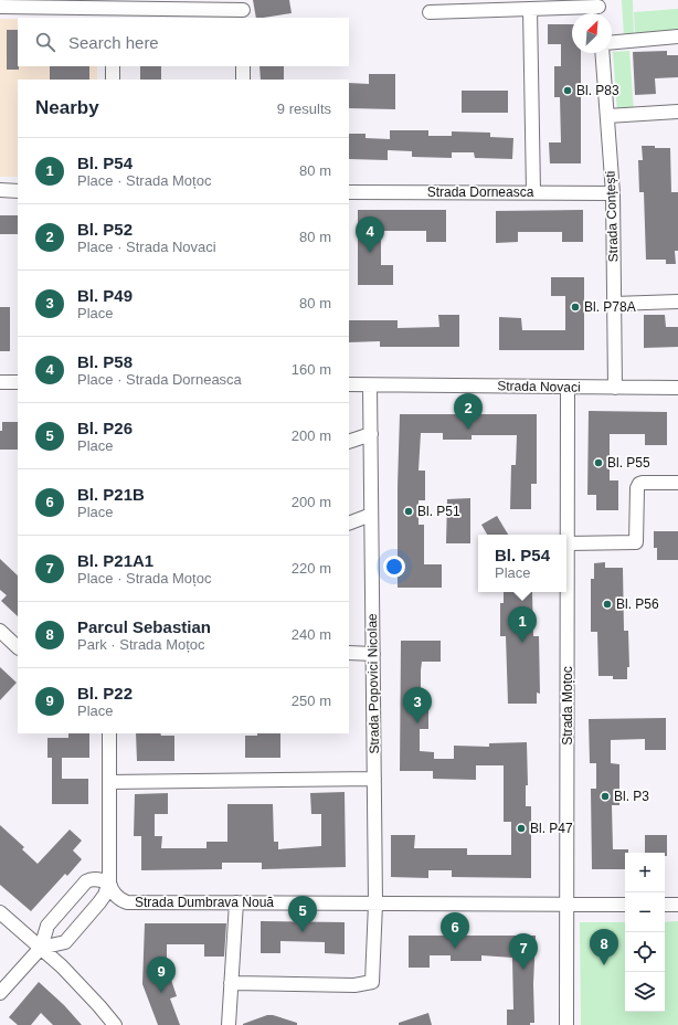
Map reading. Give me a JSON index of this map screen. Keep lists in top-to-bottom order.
{
  "streets": {
    "street": [
      "Strada Dorneasca",
      "Strada Conțești",
      "Strada Novaci",
      "Strada Popovici Nicolae",
      "Strada Moțoc",
      "Strada Dumbrava Nouă"
    ]
  },
  "crossings": [
    ["Strada Dorneasca", "Strada Conțești"],
    ["Strada Conțești", "Strada Novaci"],
    ["Strada Novaci", "Strada Popovici Nicolae"],
    ["Strada Novaci", "Strada Moțoc"],
    ["Strada Popovici Nicolae", "Strada Dumbrava Nouă"],
    ["Strada Moțoc", "Strada Dumbrava Nouă"]
  ],
  "places": [
    "Bl. P83",
    "Bl. P78A",
    "Bl. P55",
    "Bl. P51",
    "Bl. P56",
    "Bl. P3",
    "Bl. P47"
  ],
  "north": "top right",
  "page": {
    "search": "Search here",
    "heading": ["Nearby", "9 results"],
    "list": [
      {
        "mark": "1",
        "name": "Bl. P54",
        "note": "Place · Strada Moțoc",
        "value": "80 m"
      },
      {
        "mark": "2",
        "name": "Bl. P52",
        "note": "Place · Strada Novaci",
        "value": "80 m"
      },
      {
        "mark": "3",
        "name": "Bl. P49",
        "note": "Place",
        "value": "80 m"
      },
      {
        "mark": "4",
        "name": "Bl. P58",
        "note": "Place · Strada Dorneasca",
        "value": "160 m"
      },
      {
        "mark": "5",
        "name": "Bl. P26",
        "note": "Place",
        "value": "200 m"
      },
      {
        "mark": "6",
        "name": "Bl. P21B",
        "note": "Place",
        "value": "200 m"
      },
      {
        "mark": "7",
        "name": "Bl. P21A1",
        "note": "Place · Strada Moțoc",
        "value": "220 m"
      },
      {
        "mark": "8",
        "name": "Parcul Sebastian",
        "note": "Park · Strada Moțoc",
        "value": "240 m"
      },
      {
        "mark": "9",
        "name": "Bl. P22",
        "note": "Place",
        "value": "250 m"
      }
    ],
    "pins": [
      "4",
      "2",
      "1",
      "3",
      "5",
      "6",
      "8",
      "7",
      "9"
    ],
    "popup": ["Bl. P54", "Place"],
    "map_buttons": ["+", "−"]
  }
}
